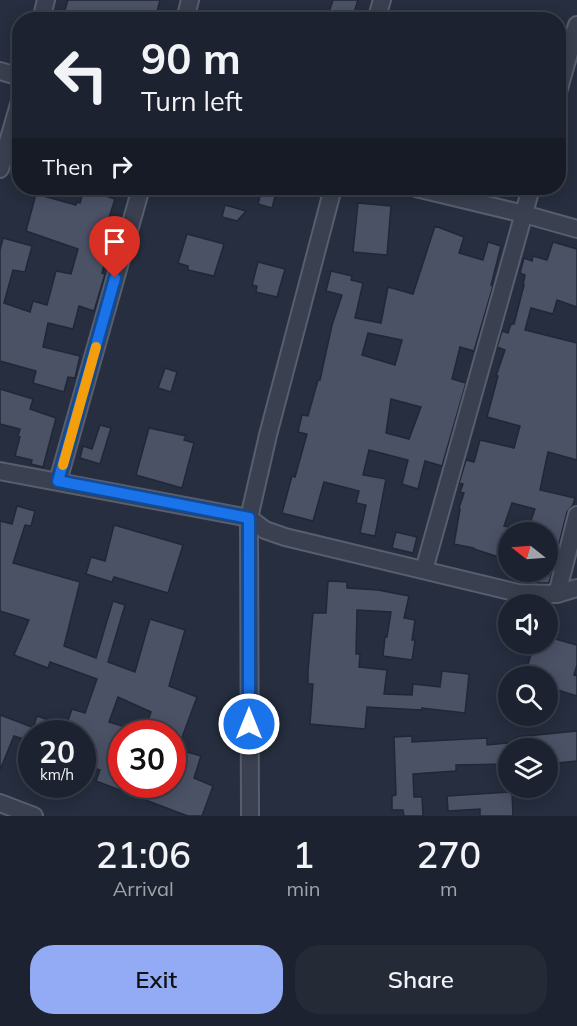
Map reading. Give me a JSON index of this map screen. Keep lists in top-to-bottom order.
{
  "north": "left",
  "page": {
    "turn": ["90 m", "Turn left"],
    "then": "Then",
    "speed": "20 km/h",
    "limit": "30",
    "eta": [
      "21:06",
      "Arrival",
      "1",
      "min",
      "270",
      "m"
    ],
    "buttons": ["Exit", "Share"]
  }
}
